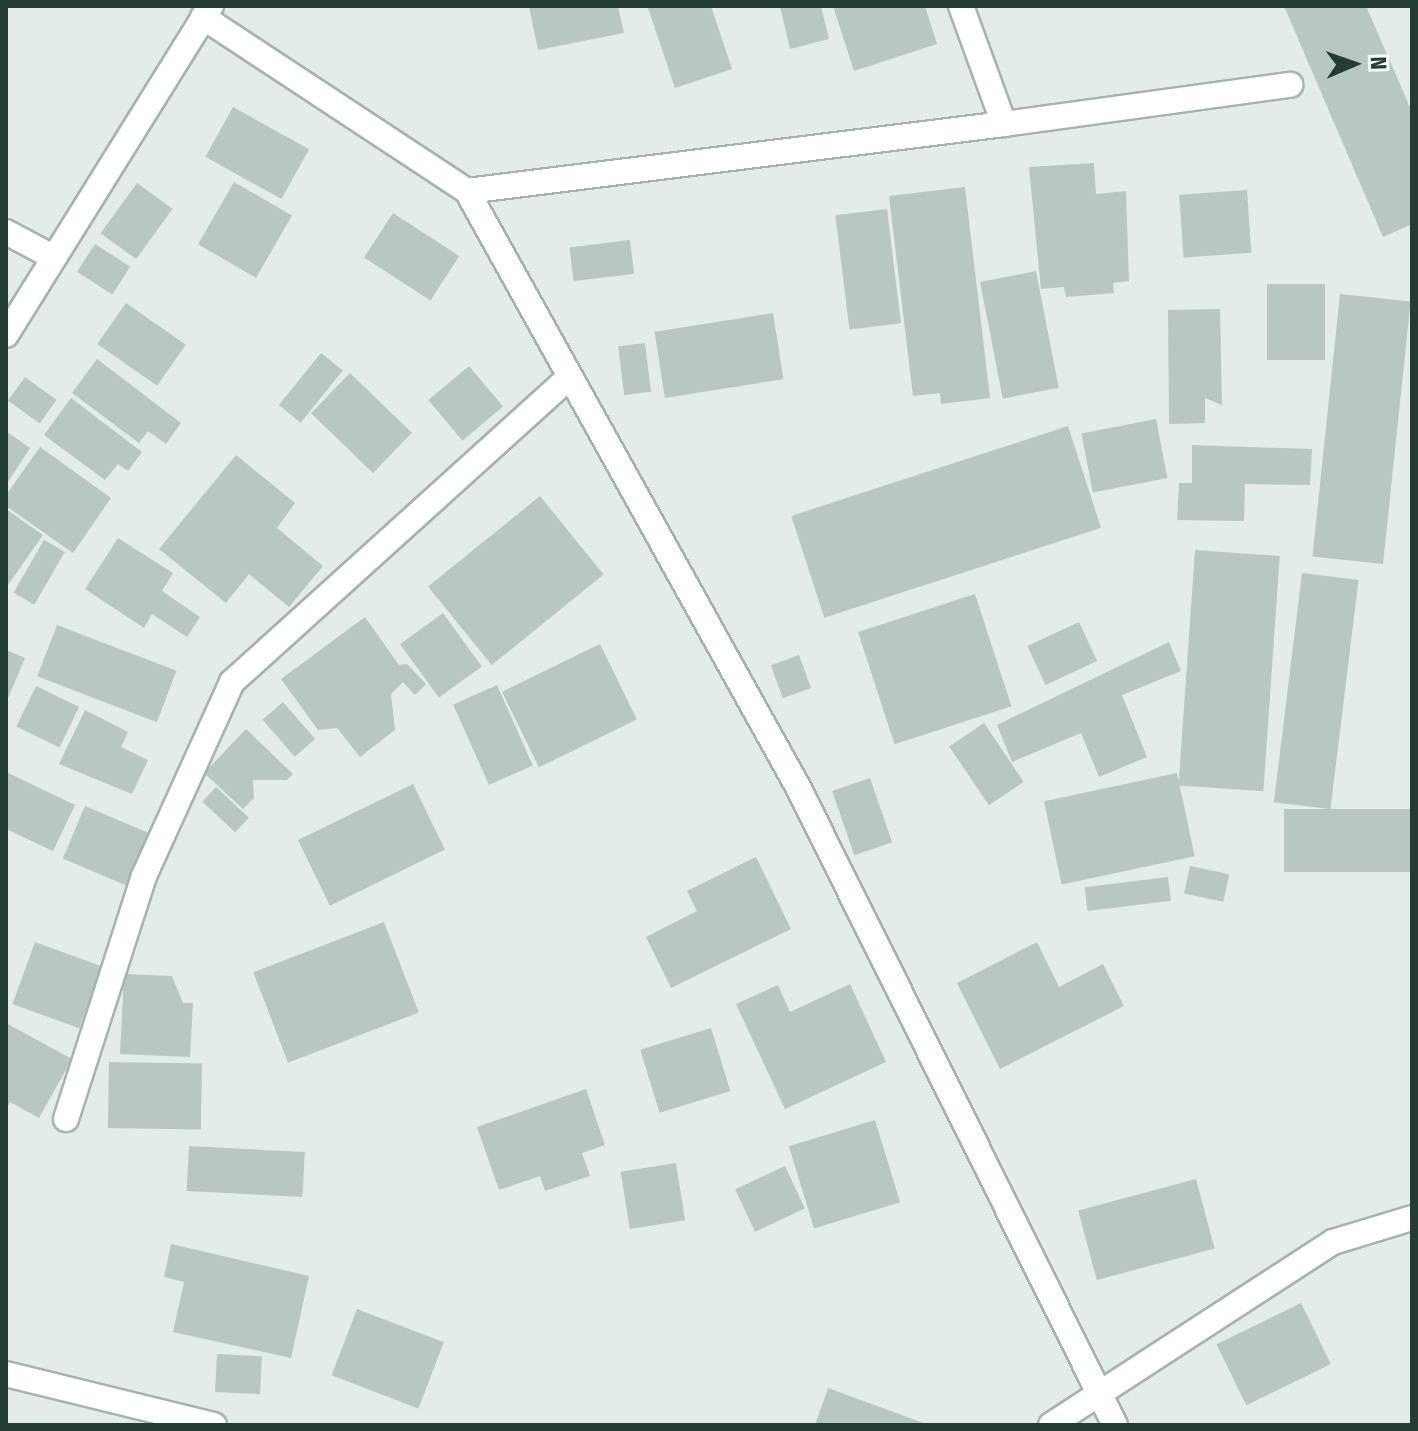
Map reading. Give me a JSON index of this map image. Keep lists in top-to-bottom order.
{
  "north": "right"
}
